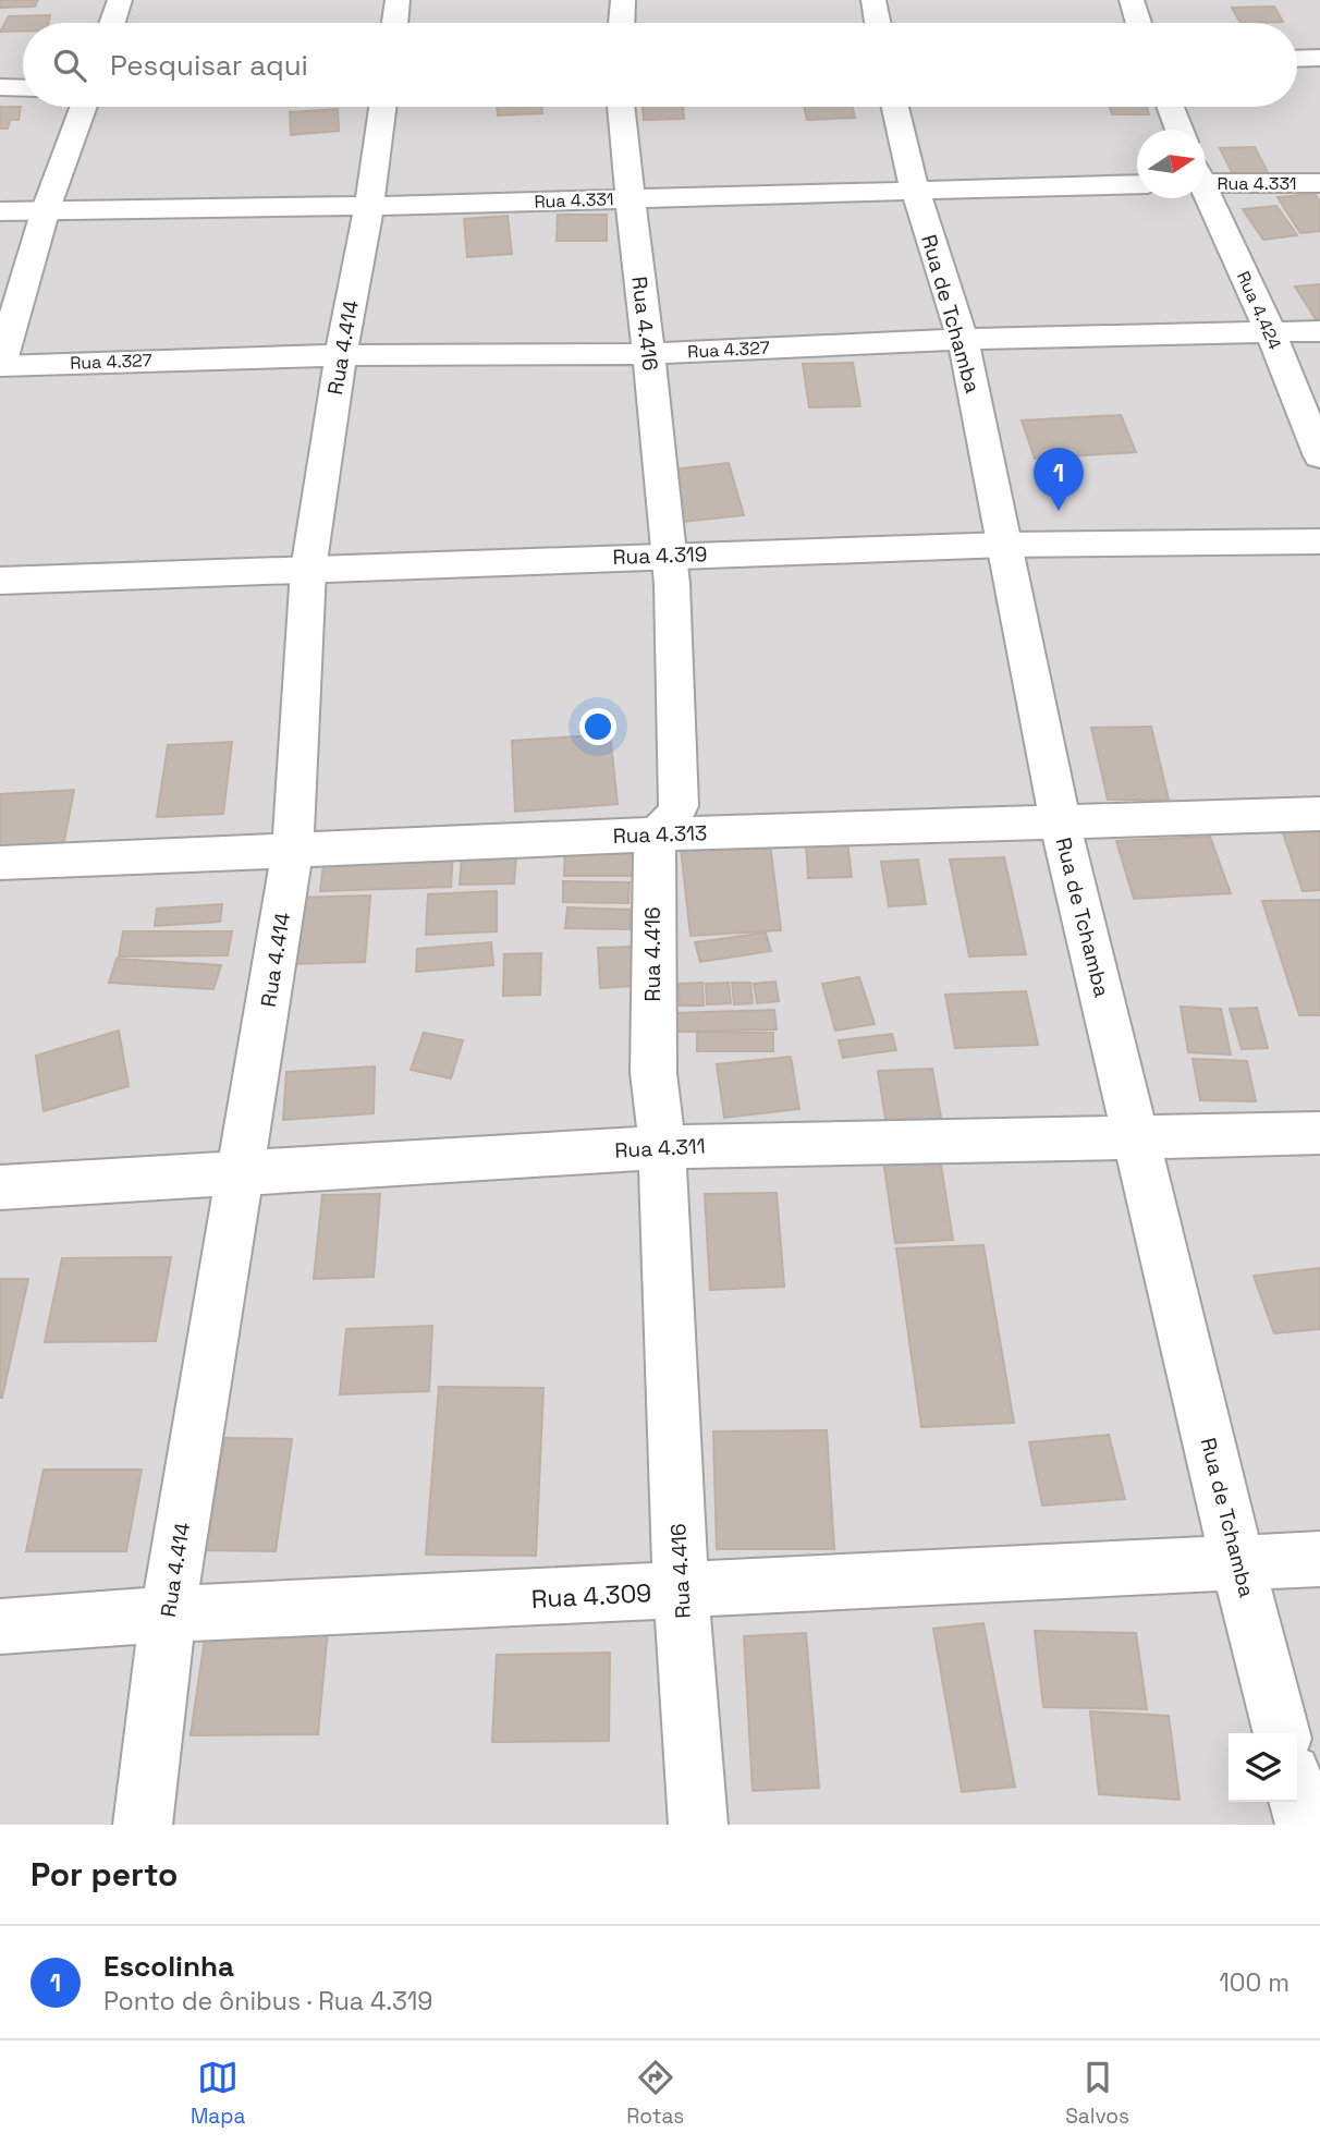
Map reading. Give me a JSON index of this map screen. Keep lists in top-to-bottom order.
{
  "streets": {
    "street": [
      "Rua 4.331",
      "Rua 4.424",
      "Rua de Tchamba",
      "Rua 4.416",
      "Rua 4.414",
      "Rua 4.327",
      "Rua 4.319",
      "Rua 4.313",
      "Rua 4.311",
      "Rua 4.309"
    ]
  },
  "crossings": [
    ["Rua 4.331", "Rua de Tchamba"],
    ["Rua 4.331", "Rua 4.416"],
    ["Rua 4.331", "Rua 4.414"],
    ["Rua 4.424", "Rua 4.327"],
    ["Rua de Tchamba", "Rua 4.327"],
    ["Rua de Tchamba", "Rua 4.319"],
    ["Rua de Tchamba", "Rua 4.313"],
    ["Rua de Tchamba", "Rua 4.311"],
    ["Rua de Tchamba", "Rua 4.309"],
    ["Rua 4.416", "Rua 4.327"],
    ["Rua 4.416", "Rua 4.319"],
    ["Rua 4.416", "Rua 4.313"],
    ["Rua 4.416", "Rua 4.311"],
    ["Rua 4.416", "Rua 4.309"],
    ["Rua 4.414", "Rua 4.327"],
    ["Rua 4.414", "Rua 4.319"],
    ["Rua 4.414", "Rua 4.313"],
    ["Rua 4.414", "Rua 4.311"],
    ["Rua 4.414", "Rua 4.309"]
  ],
  "north": "right",
  "page": {
    "search": "Pesquisar aqui",
    "pins": "1",
    "heading": "Por perto",
    "list": [
      {
        "mark": "1",
        "name": "Escolinha",
        "note": "Ponto de ônibus · Rua 4.319",
        "value": "100 m"
      }
    ],
    "nav": ["Mapa", "Rotas", "Salvos"]
  }
}
